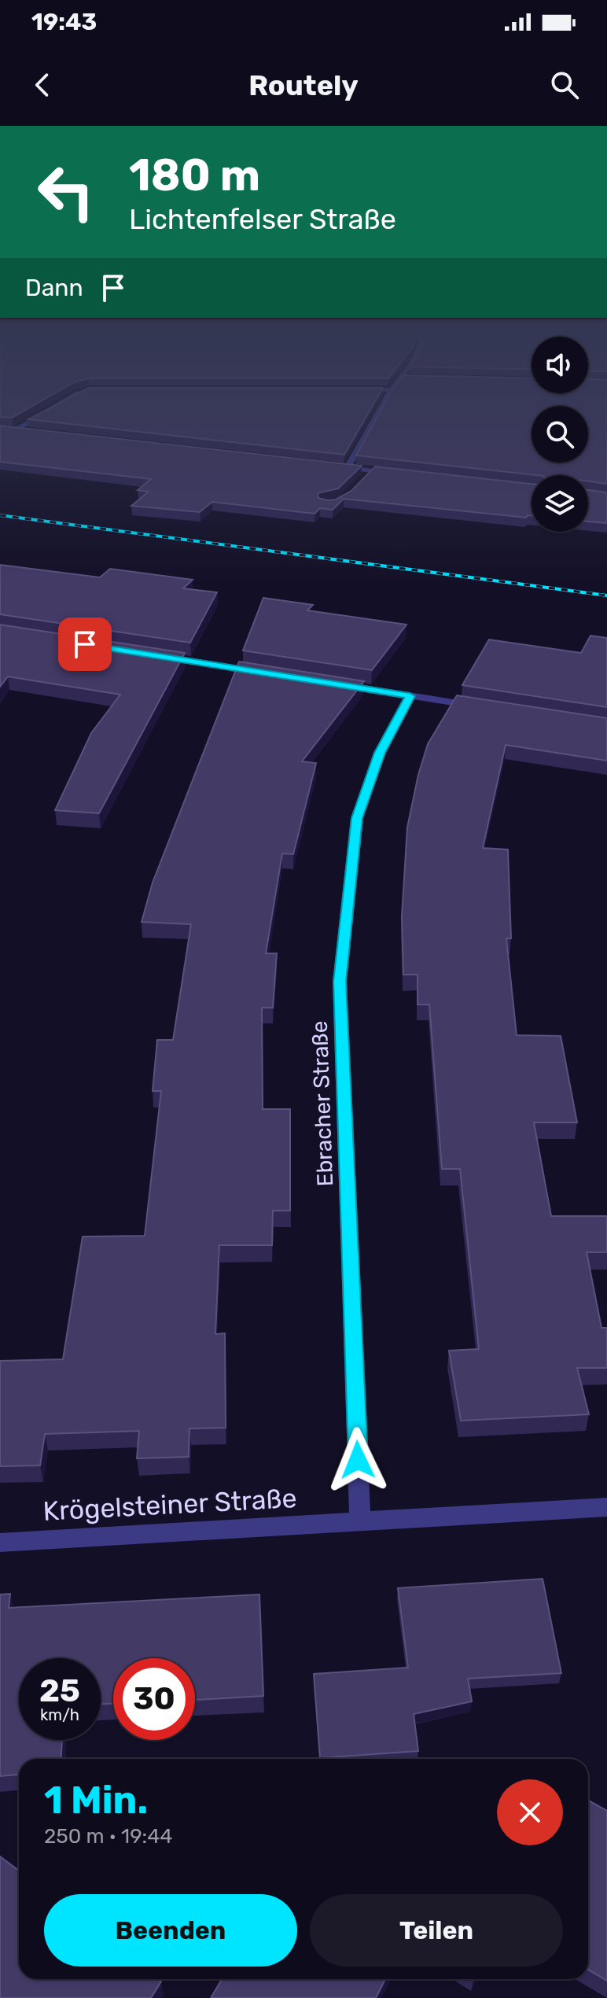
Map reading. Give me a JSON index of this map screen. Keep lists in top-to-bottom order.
{
  "streets": {
    "street": ["Ebracher Straße", "Krögelsteiner Straße"]
  },
  "crossings": [
    ["Ebracher Straße", "Krögelsteiner Straße"]
  ],
  "page": {
    "status": "19:43",
    "header": "Routely",
    "turn": ["180 m", "Lichtenfelser Straße"],
    "then": "Dann",
    "speed": "25 km/h",
    "limit": "30",
    "heading": ["1 Min.", "250 m · 19:44"],
    "buttons": ["Beenden", "Teilen"]
  }
}
